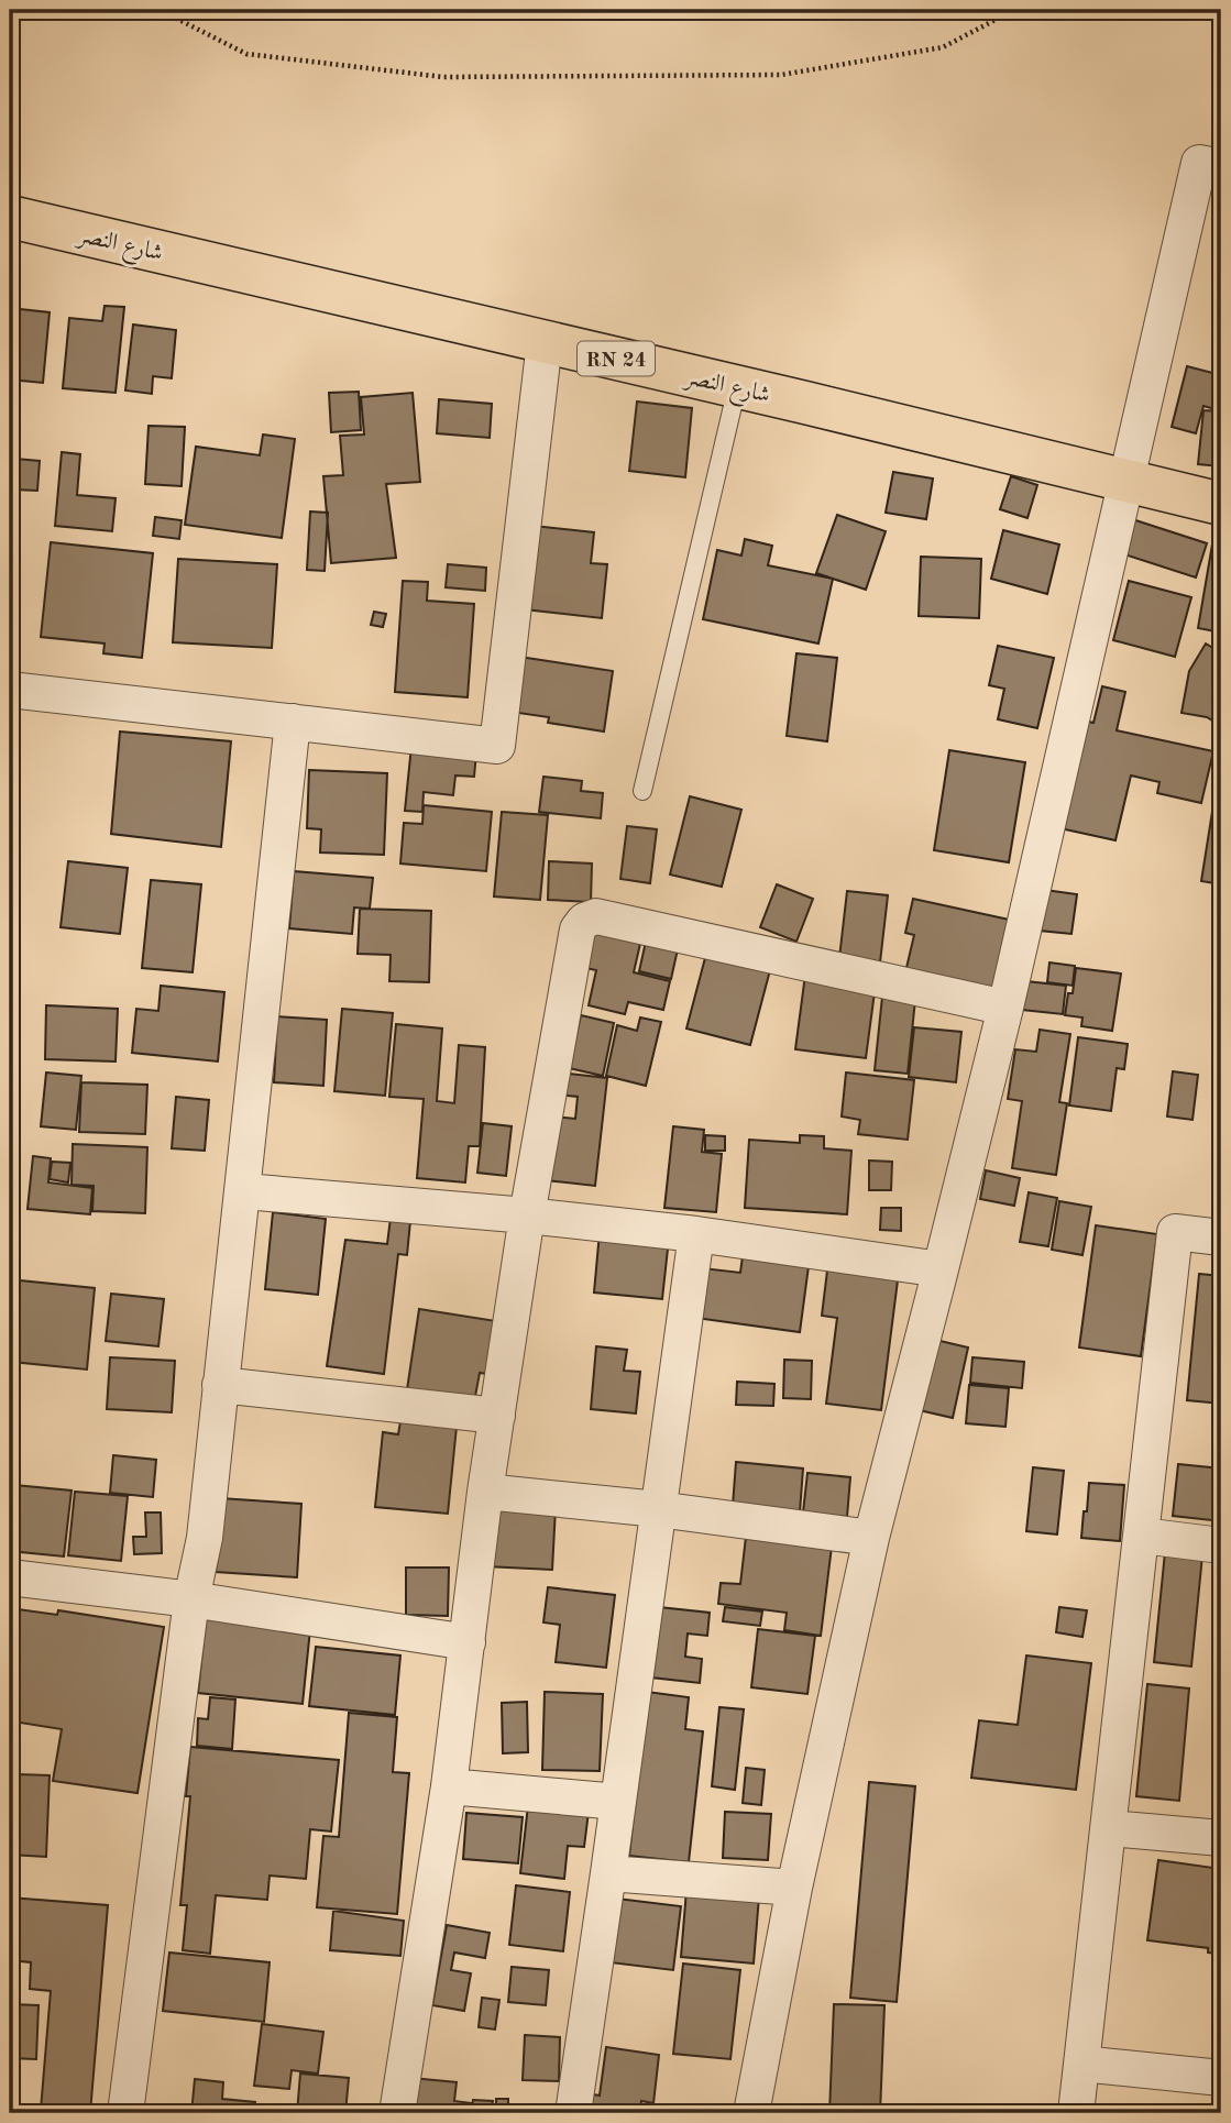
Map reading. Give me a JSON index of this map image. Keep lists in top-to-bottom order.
{
  "streets": {
    "main road": ["شارع النصر", "RN 24"]
  }
}
